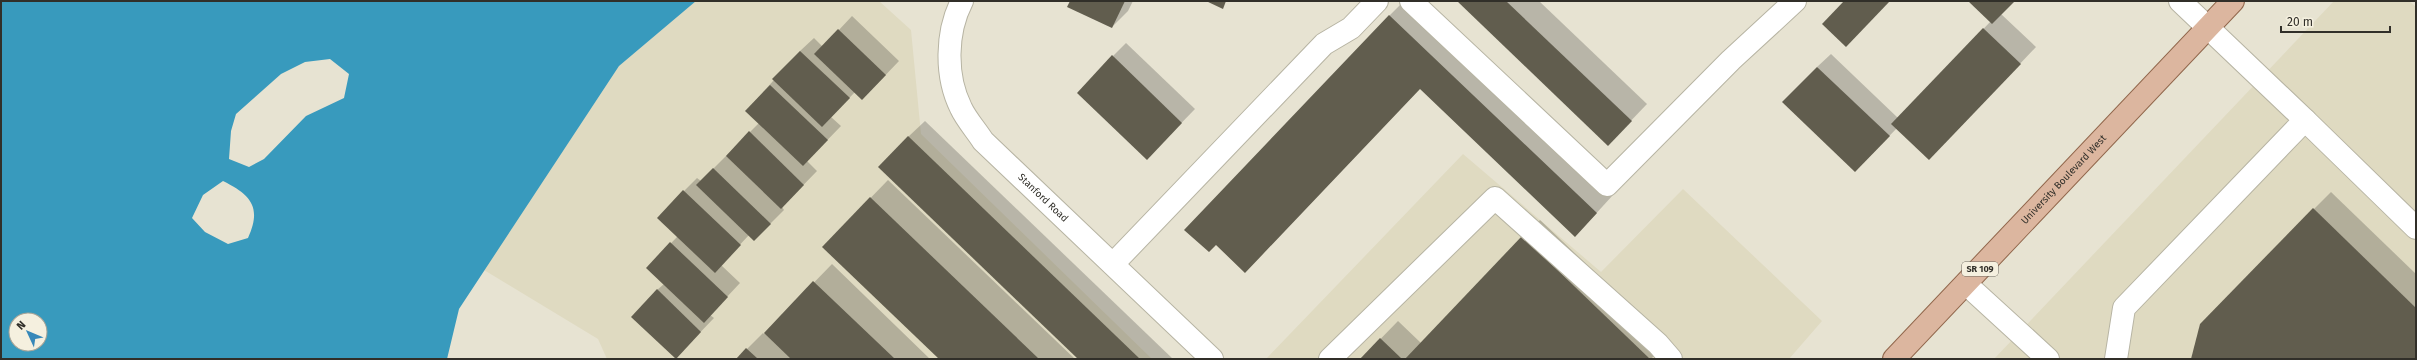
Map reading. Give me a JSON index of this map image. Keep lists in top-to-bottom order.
{
  "streets": {
    "main road": ["University Boulevard West", "SR 109"],
    "street": ["Stanford Road"]
  },
  "scale_bar": "20 m",
  "north": "top left"
}
